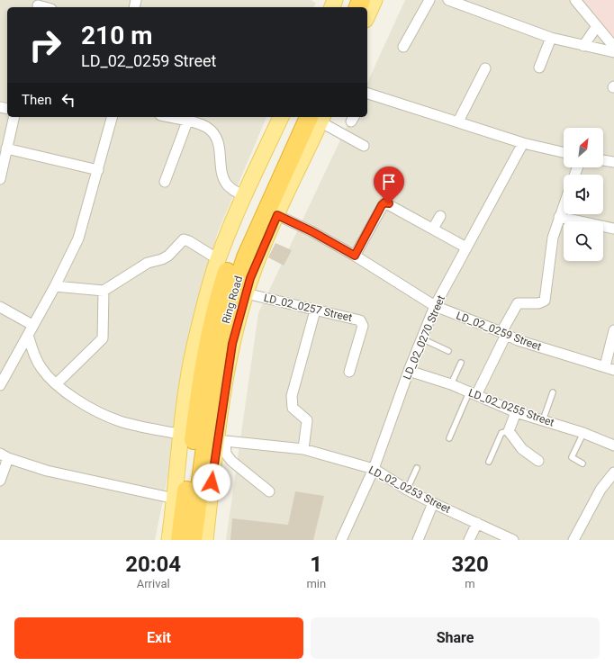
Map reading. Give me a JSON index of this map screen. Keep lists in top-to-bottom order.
{
  "streets": {
    "highway": ["Ring Road"],
    "street": [
      "LD_02_0257 Street",
      "LD_02_0259 Street",
      "LD_02_0270 Street",
      "LD_02_0255 Street",
      "LD_02_0253 Street"
    ]
  },
  "crossings": [
    ["LD_02_0259 Street", "LD_02_0270 Street"],
    ["LD_02_0270 Street", "LD_02_0255 Street"],
    ["LD_02_0270 Street", "LD_02_0253 Street"]
  ],
  "north": "top right",
  "page": {
    "turn": ["210 m", "LD_02_0259 Street"],
    "then": "Then",
    "eta": [
      "20:04",
      "Arrival",
      "1",
      "min",
      "320",
      "m"
    ],
    "buttons": ["Exit", "Share"]
  }
}
